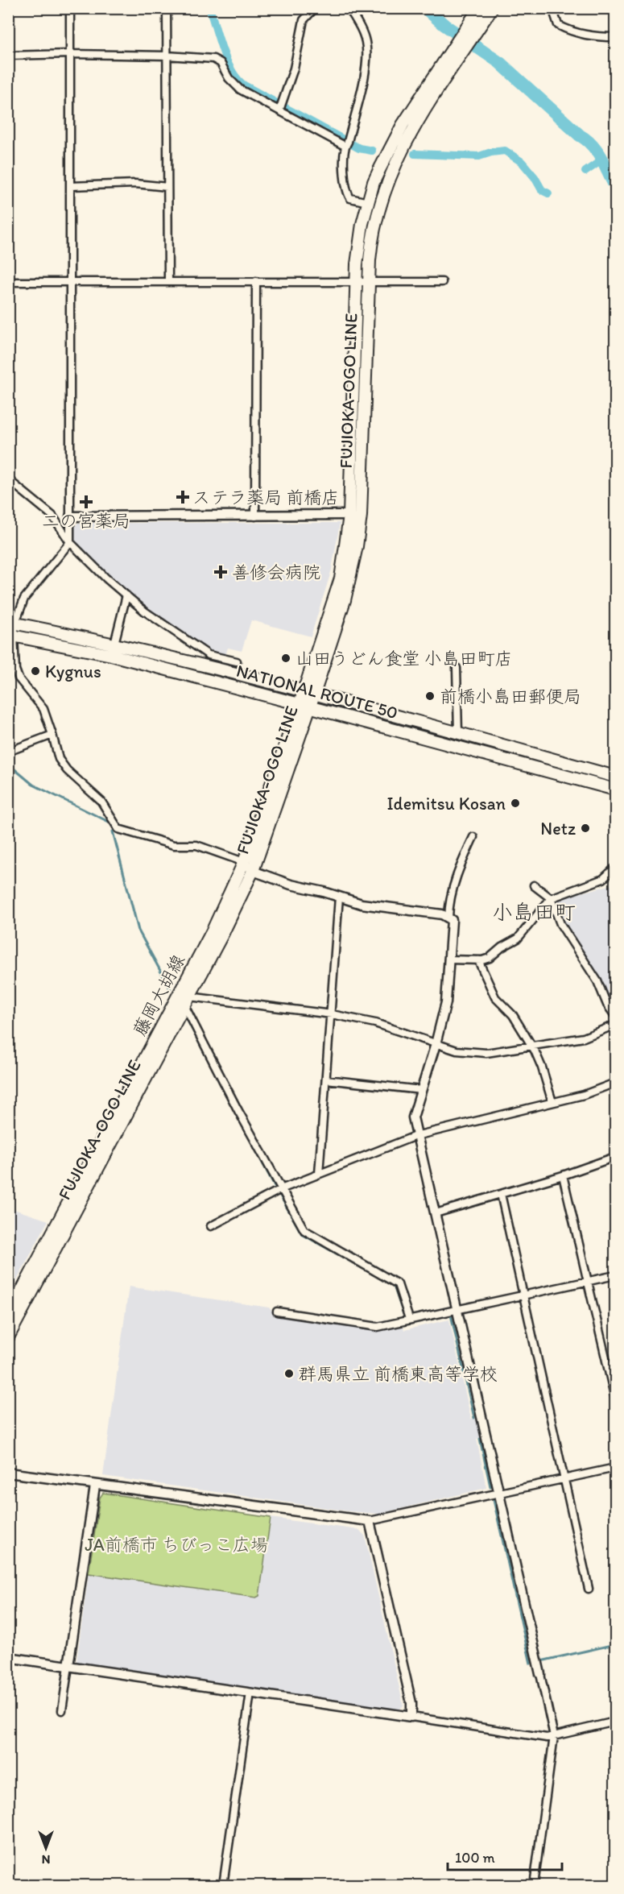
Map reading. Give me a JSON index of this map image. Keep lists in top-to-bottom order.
{
  "streets": {
    "main road": ["FUJIOKA-OGO LINE", "NATIONAL ROUTE 50", "藤岡大胡線"]
  },
  "crossings": [
    ["FUJIOKA-OGO LINE", "NATIONAL ROUTE 50"],
    ["FUJIOKA-OGO LINE", "藤岡大胡線"],
    ["NATIONAL ROUTE 50", "藤岡大胡線"]
  ],
  "districts": ["小島田町"],
  "parks": ["JA前橋市 ちびっこ広場"],
  "places": {
    "health": ["ステラ薬局 前橋店", "二の宮薬局", "善修会病院"],
    "other": [
      "山田うどん食堂 小島田町店",
      "Kygnus",
      "前橋小島田郵便局",
      "Idemitsu Kosan",
      "Netz",
      "群馬県立 前橋東高等学校"
    ]
  },
  "scale_bar": "100 m",
  "north": "bottom"
}
